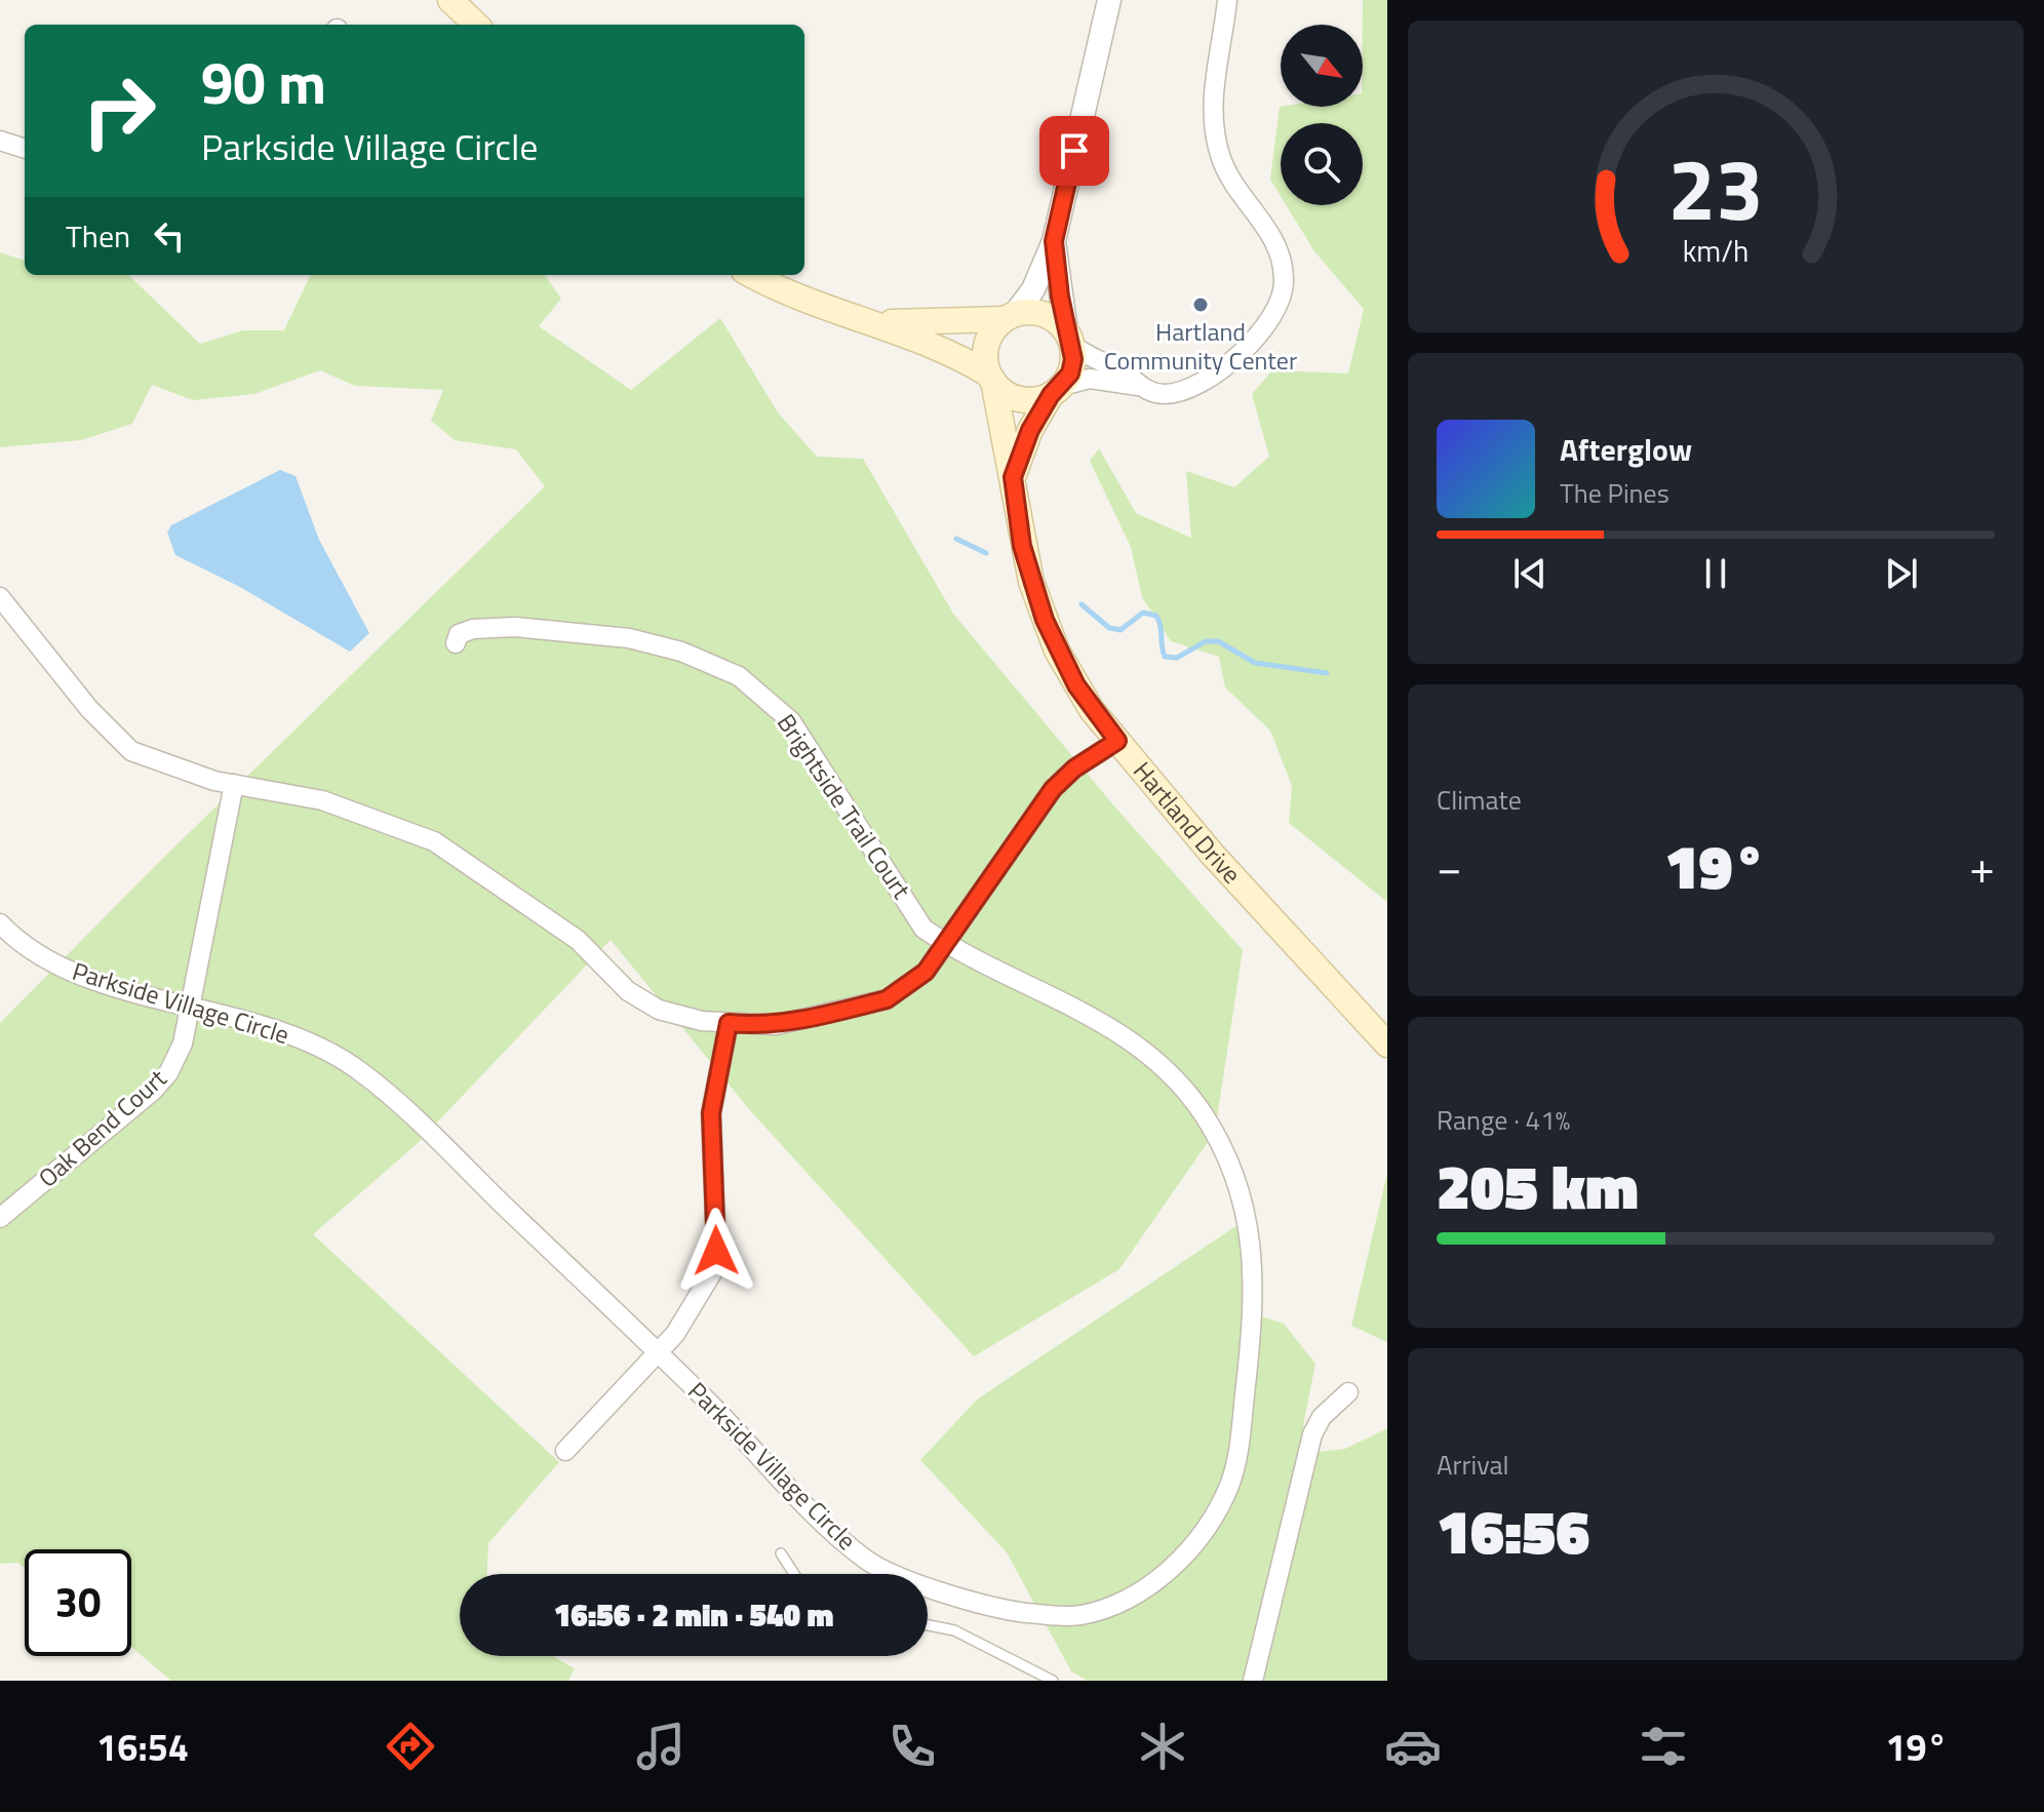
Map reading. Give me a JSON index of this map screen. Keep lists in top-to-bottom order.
{
  "streets": {
    "main road": ["Hartland Drive"],
    "street": ["Brightside Trail Court", "Parkside Village Circle", "Oak Bend Court"]
  },
  "crossings": [
    ["Brightside Trail Court", "Parkside Village Circle"],
    ["Parkside Village Circle", "Oak Bend Court"]
  ],
  "places": ["Hartland Community Center"],
  "north": "bottom right",
  "page": {
    "turn": ["90 m", "Parkside Village Circle"],
    "then": "Then",
    "song": ["Afterglow", "The Pines"],
    "tile": [
      "Climate",
      ["Range · 41%", "205 km"],
      ["Arrival", "16:56"]
    ],
    "heat": ["−", "19°", "+"],
    "limit": "30",
    "trip": "16:56 · 2 min · 540 m",
    "tabs": ["16:54", "19°"],
    "gauge": ["23", "km/h"]
  }
}
